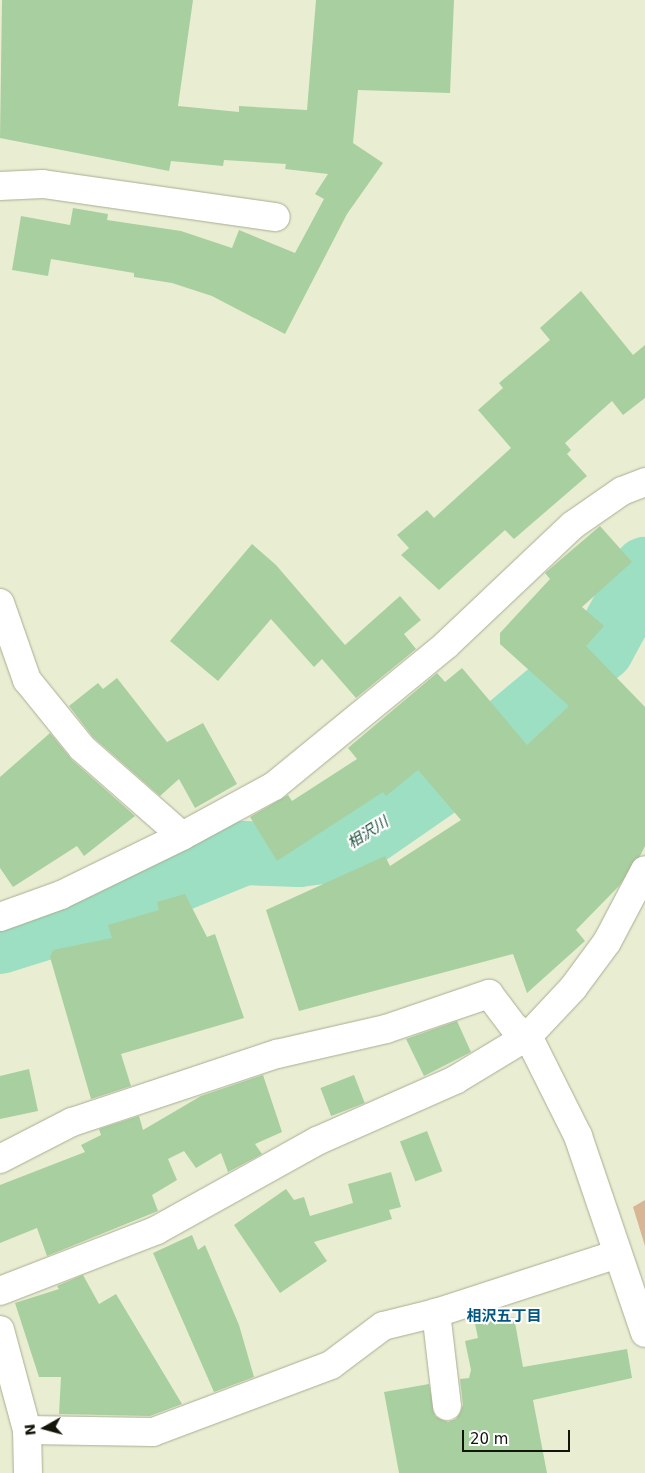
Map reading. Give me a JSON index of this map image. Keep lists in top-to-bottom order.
{
  "districts": ["相沢五丁目"],
  "water": ["相沢川"],
  "scale_bar": "20 m",
  "north": "left"
}
